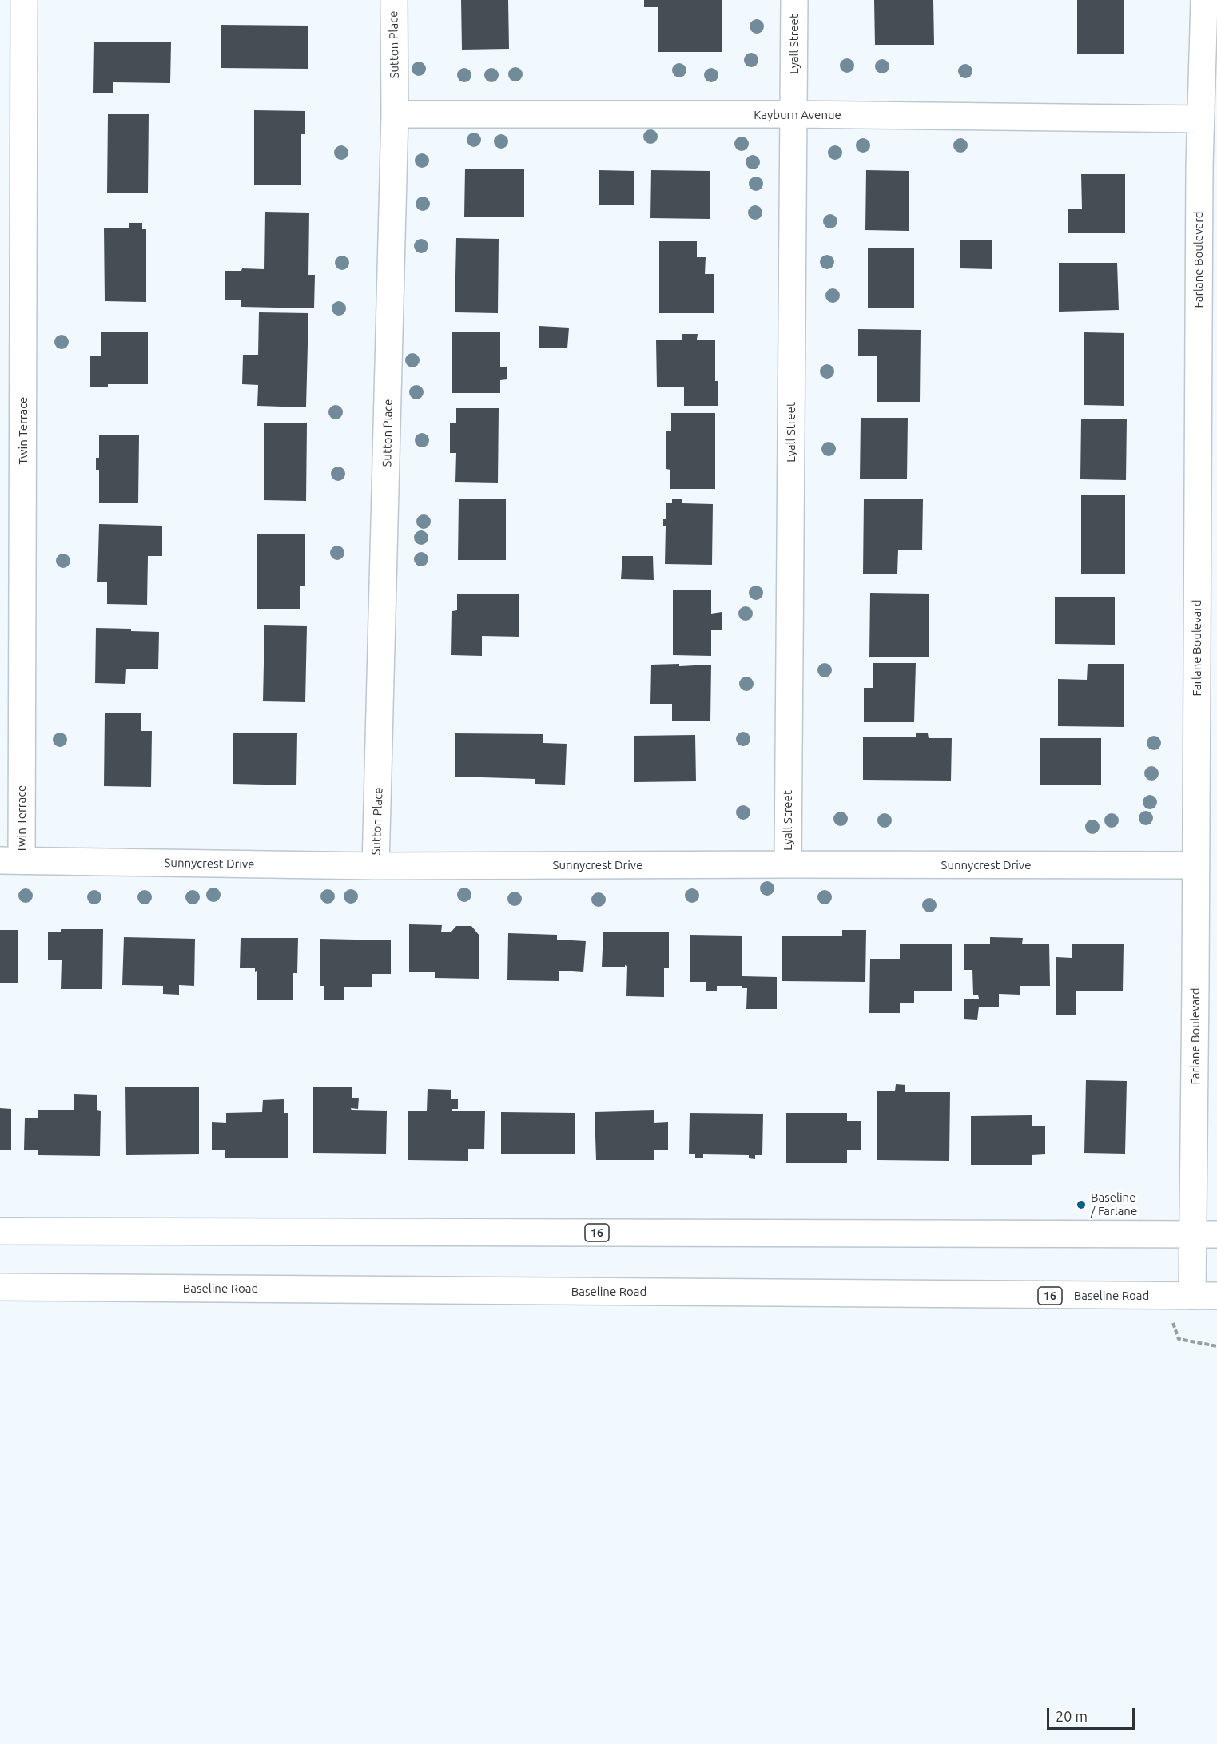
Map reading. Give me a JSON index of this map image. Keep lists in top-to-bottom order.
{
  "streets": {
    "street": [
      "Lyall Street",
      "Sutton Place",
      "Kayburn Avenue",
      "Farlane Boulevard",
      "Twin Terrace",
      "Sunnycrest Drive",
      "16",
      "Baseline Road"
    ]
  },
  "crossings": [
    ["Lyall Street", "Kayburn Avenue"],
    ["Lyall Street", "Sunnycrest Drive"],
    ["Sutton Place", "Kayburn Avenue"],
    ["Sutton Place", "Sunnycrest Drive"],
    ["Kayburn Avenue", "Farlane Boulevard"],
    ["Farlane Boulevard", "Sunnycrest Drive"],
    ["Farlane Boulevard", "16"],
    ["Farlane Boulevard", "Baseline Road"],
    ["Twin Terrace", "Sunnycrest Drive"]
  ],
  "places": ["Baseline / Farlane"],
  "scale_bar": "20 m"
}
